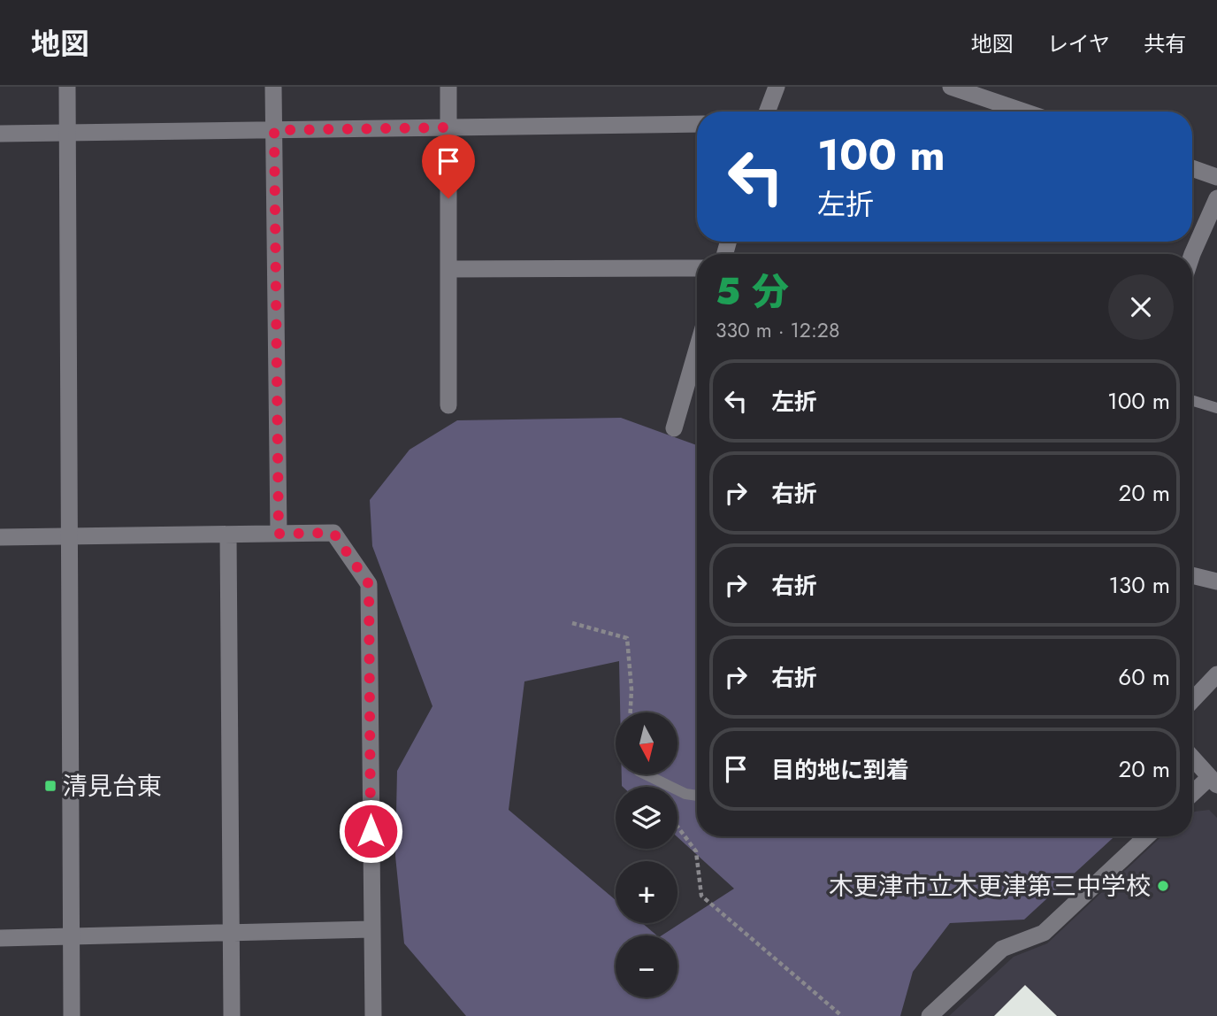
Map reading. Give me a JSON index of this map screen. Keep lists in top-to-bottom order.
{
  "places": {
    "transit": ["清見台東"],
    "other": ["木更津市立木更津第三中学校"]
  },
  "north": "bottom",
  "page": {
    "header": "地図",
    "nav": ["地図", "レイヤ", "共有"],
    "turn": ["100 m", "左折"],
    "heading": ["5 分", "330 m · 12:28"],
    "list": [
      {
        "name": "左折",
        "value": "100 m"
      },
      {
        "name": "右折",
        "value": "20 m"
      },
      {
        "name": "右折",
        "value": "130 m"
      },
      {
        "name": "右折",
        "value": "60 m"
      },
      {
        "name": "目的地に到着",
        "value": "20 m"
      }
    ],
    "map_buttons": ["+", "−"]
  }
}
